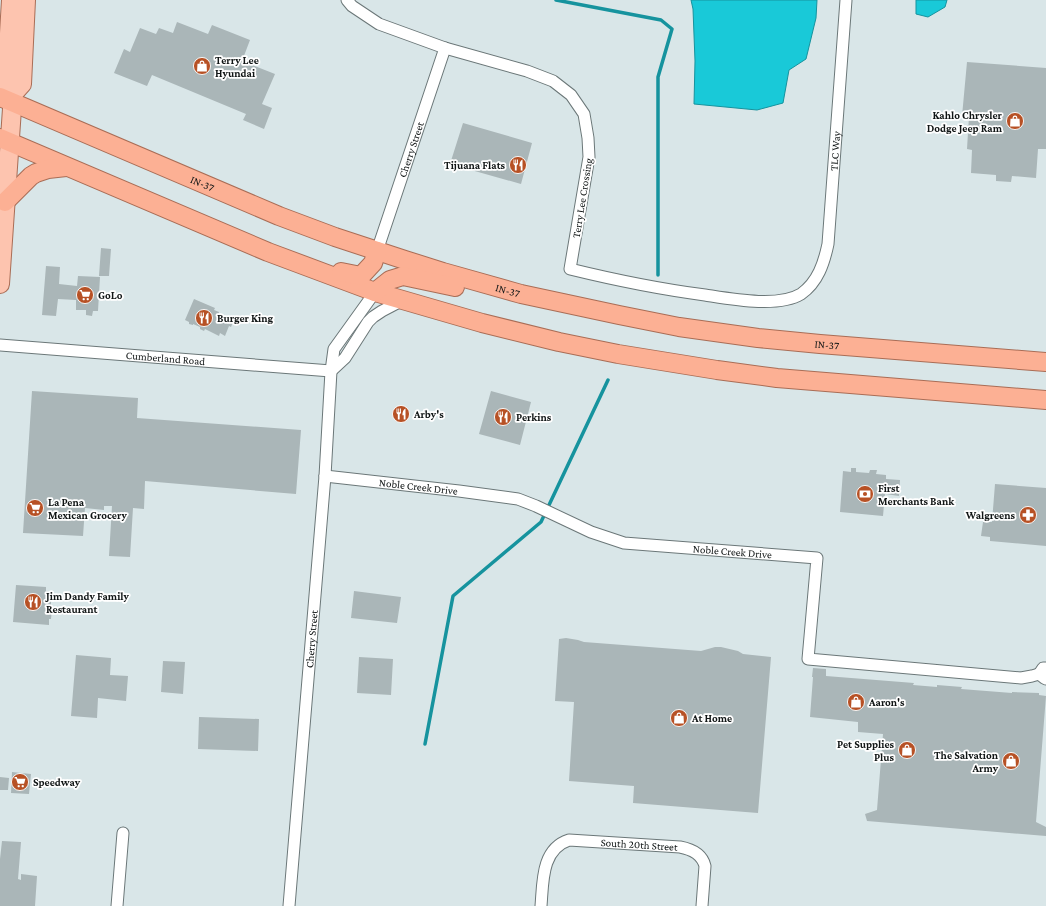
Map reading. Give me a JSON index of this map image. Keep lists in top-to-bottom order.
{
  "streets": {
    "highway": ["IN-37"],
    "street": [
      "Cherry Street",
      "TLC Way",
      "Terry Lee Crossing",
      "Cumberland Road",
      "Noble Creek Drive",
      "South 20th Street"
    ]
  },
  "crossings": [
    ["Cherry Street", "IN-37"],
    ["Cherry Street", "Terry Lee Crossing"],
    ["Cherry Street", "Cumberland Road"],
    ["Cherry Street", "Noble Creek Drive"],
    ["TLC Way", "Terry Lee Crossing"]
  ],
  "places": {
    "shop": [
      "Terry Lee Hyundai",
      "Kahlo Chrysler Dodge Jeep Ram",
      "Aaron's",
      "At Home",
      "Pet Supplies Plus",
      "The Salvation Army"
    ],
    "restaurant": [
      "Tijuana Flats",
      "Burger King",
      "Arby's",
      "Perkins",
      "Jim Dandy Family Restaurant"
    ],
    "supermarket": ["GoLo", "La Pena Mexican Grocery", "Speedway"],
    "bank": ["First Merchants Bank"],
    "pharmacy": ["Walgreens"]
  }
}
